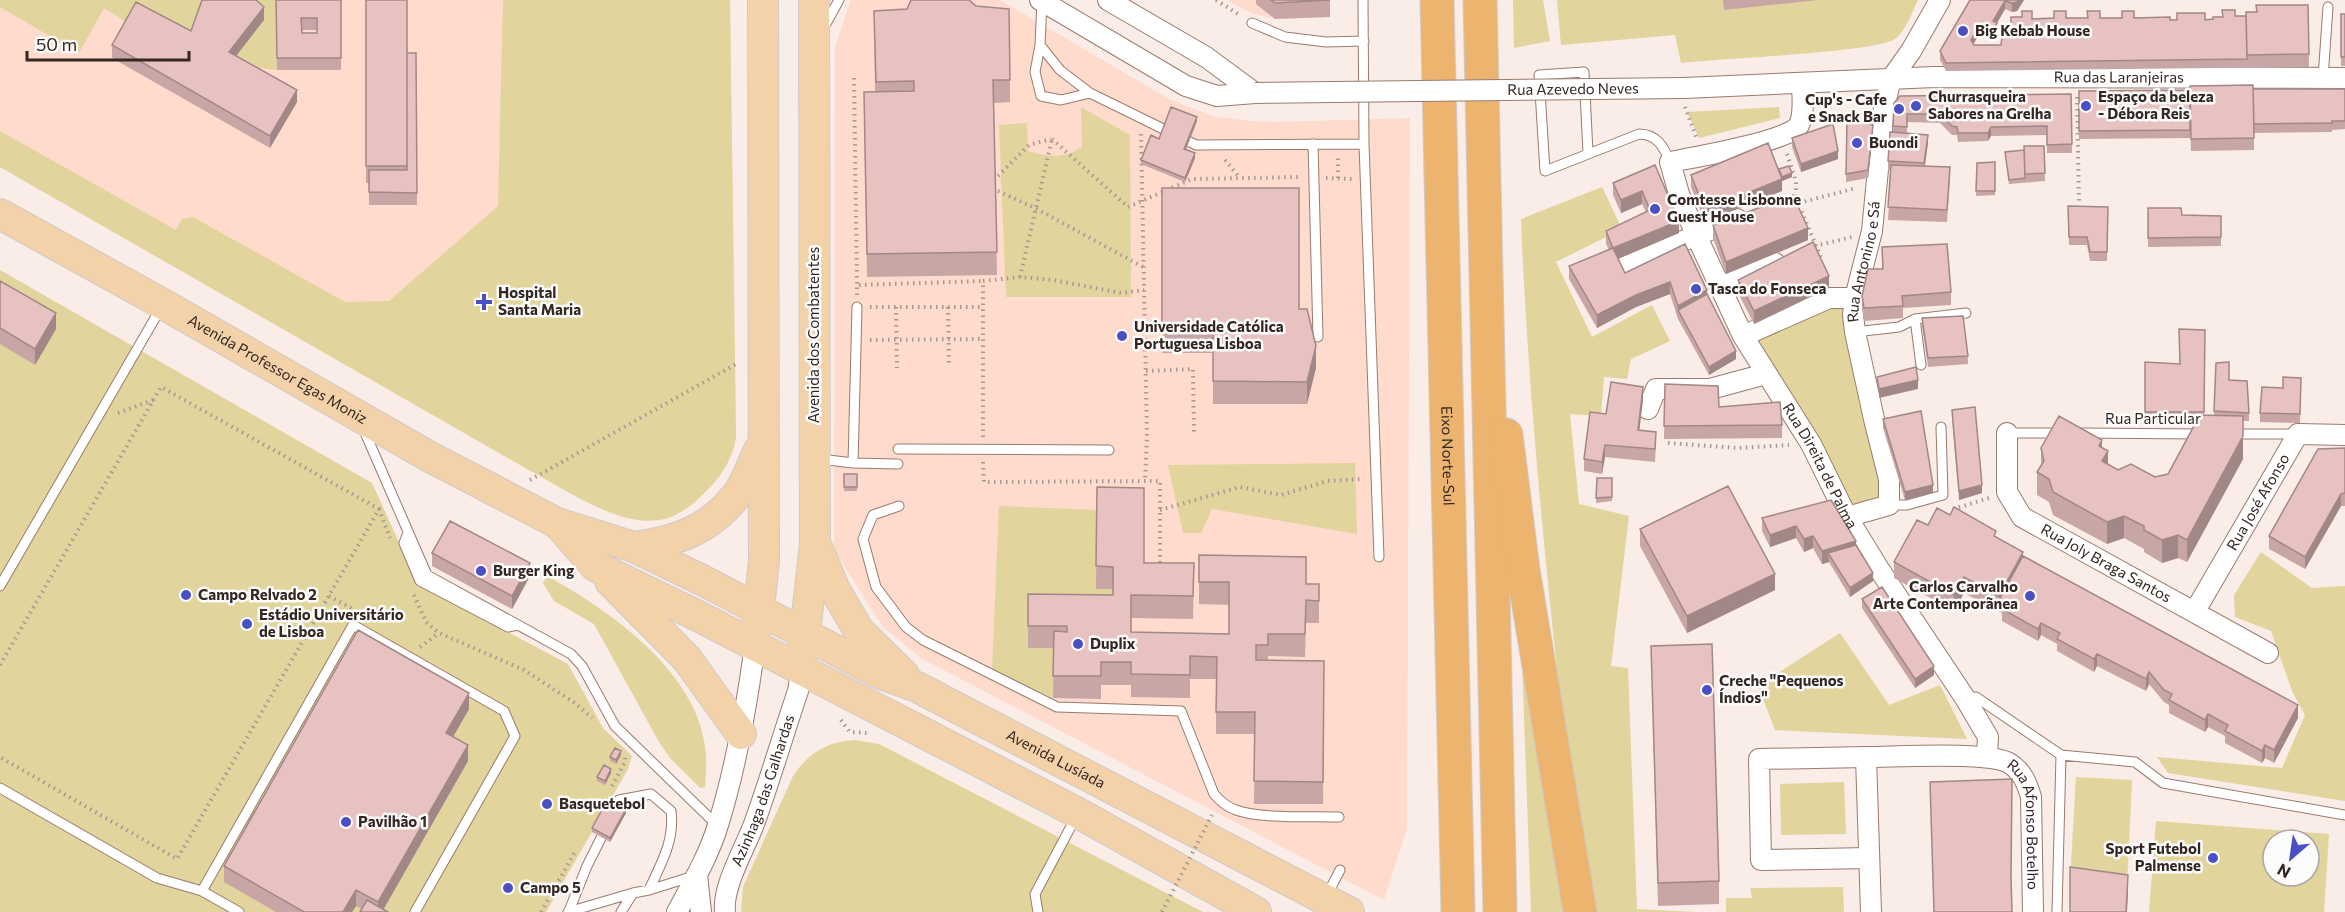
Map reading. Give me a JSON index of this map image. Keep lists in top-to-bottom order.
{
  "streets": {
    "highway": ["Eixo Norte-Sul"],
    "main road": ["Avenida dos Combatentes", "Avenida Professor Egas Moniz", "Avenida Lusíada"],
    "street": [
      "Rua das Laranjeiras",
      "Rua Azevedo Neves",
      "Rua Antonino e Sá",
      "Rua Direita de Palma",
      "Rua José Afonso",
      "Rua Joly Braga Santos",
      "Azinhaga das Galhardas",
      "Rua Afonso Botelho"
    ],
    "lane": ["Rua Particular"]
  },
  "crossings": [
    ["Rua das Laranjeiras", "Rua Azevedo Neves"],
    ["Rua das Laranjeiras", "Rua Antonino e Sá"],
    ["Rua Azevedo Neves", "Rua Antonino e Sá"],
    ["Avenida dos Combatentes", "Avenida Lusíada"],
    ["Avenida dos Combatentes", "Azinhaga das Galhardas"],
    ["Avenida Professor Egas Moniz", "Avenida Lusíada"],
    ["Avenida Professor Egas Moniz", "Azinhaga das Galhardas"],
    ["Rua Particular", "Rua José Afonso"],
    ["Rua Direita de Palma", "Rua Afonso Botelho"],
    ["Rua José Afonso", "Rua Joly Braga Santos"]
  ],
  "places": {
    "other": [
      "Big Kebab House",
      "Churrasqueira Sabores na Grelha",
      "Espaço da beleza - Débora Reis",
      "Cup's - Cafe e Snack Bar",
      "Buondi",
      "Comtesse Lisbonne Guest House",
      "Tasca do Fonseca",
      "Universidade Católica Portuguesa Lisboa",
      "Burger King",
      "Campo Relvado 2",
      "Carlos Carvalho Arte Contemporãnea",
      "Estádio Universitário de Lisboa",
      "Duplix",
      "Creche \"Pequenos Índios\"",
      "Basquetebol",
      "Pavilhão 1",
      "Sport Futebol Palmense",
      "Campo 5"
    ],
    "health": ["Hospital Santa Maria"]
  },
  "scale_bar": "50 m",
  "north": "bottom left"
}
